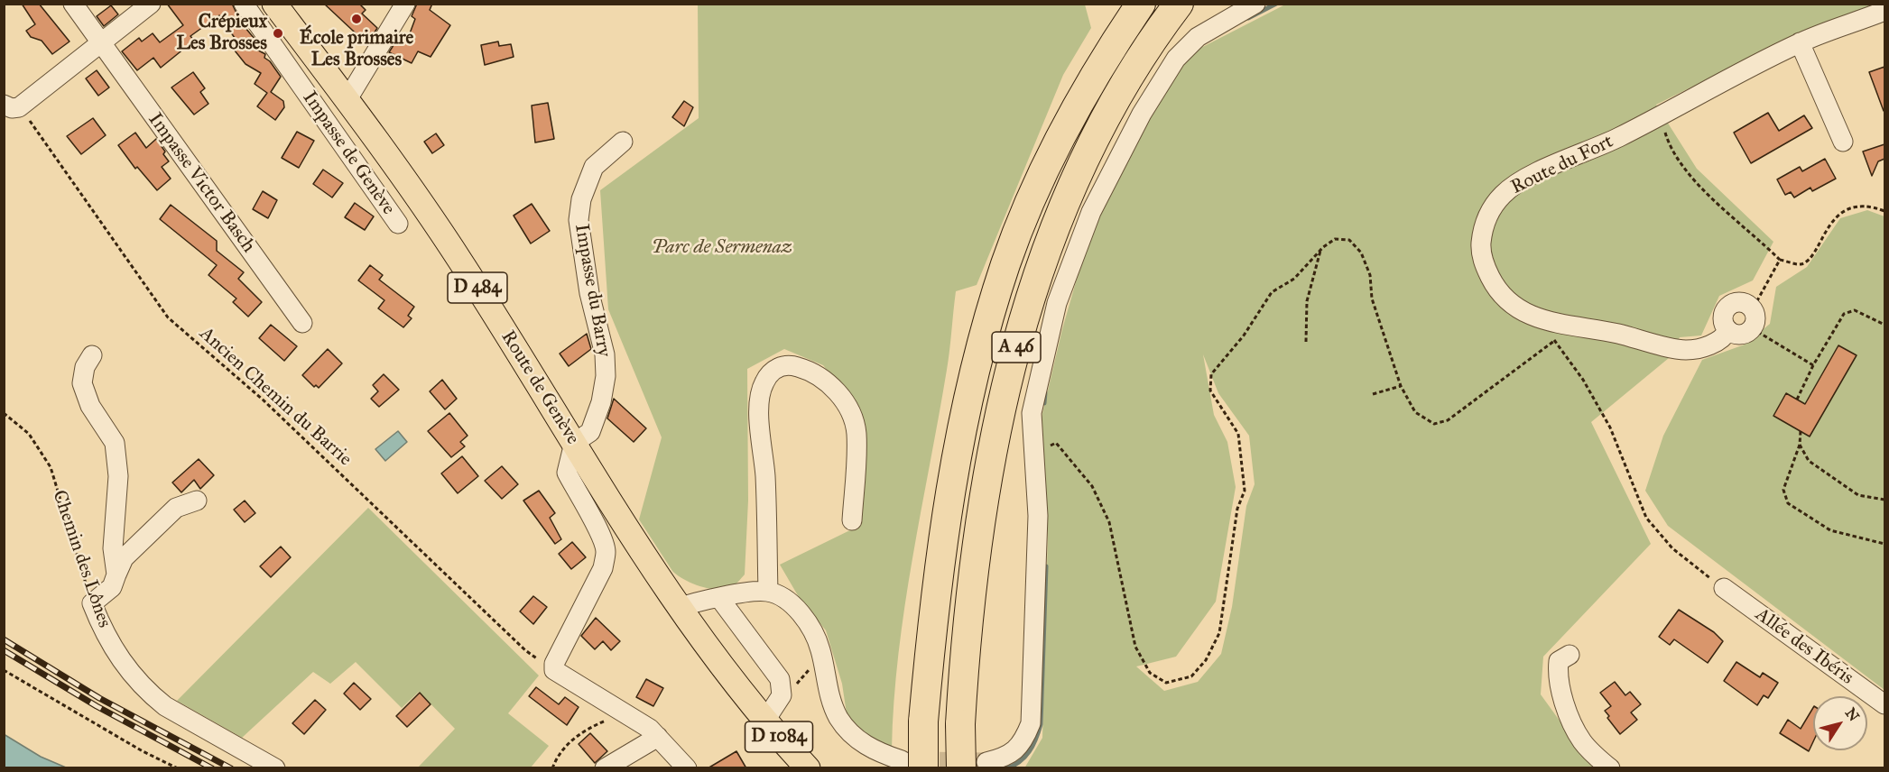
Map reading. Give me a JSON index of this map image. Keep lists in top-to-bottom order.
{
  "streets": {
    "highway": ["A 46"],
    "main road": ["D 484", "Route de Genève", "D 1084"],
    "street": [
      "Impasse de Genève",
      "Route du Fort",
      "Impasse Victor Basch",
      "Impasse du Barry",
      "Chemin des Lônes",
      "Allée des Ibéris"
    ],
    "path": ["Ancien Chemin du Barrie"]
  },
  "crossings": [
    ["Impasse du Barry", "Route de Genève"]
  ],
  "parks": ["Parc de Sermenaz"],
  "places": ["École primaire Les Brosses", "Crépieux Les Brosses"],
  "north": "top right"
}
